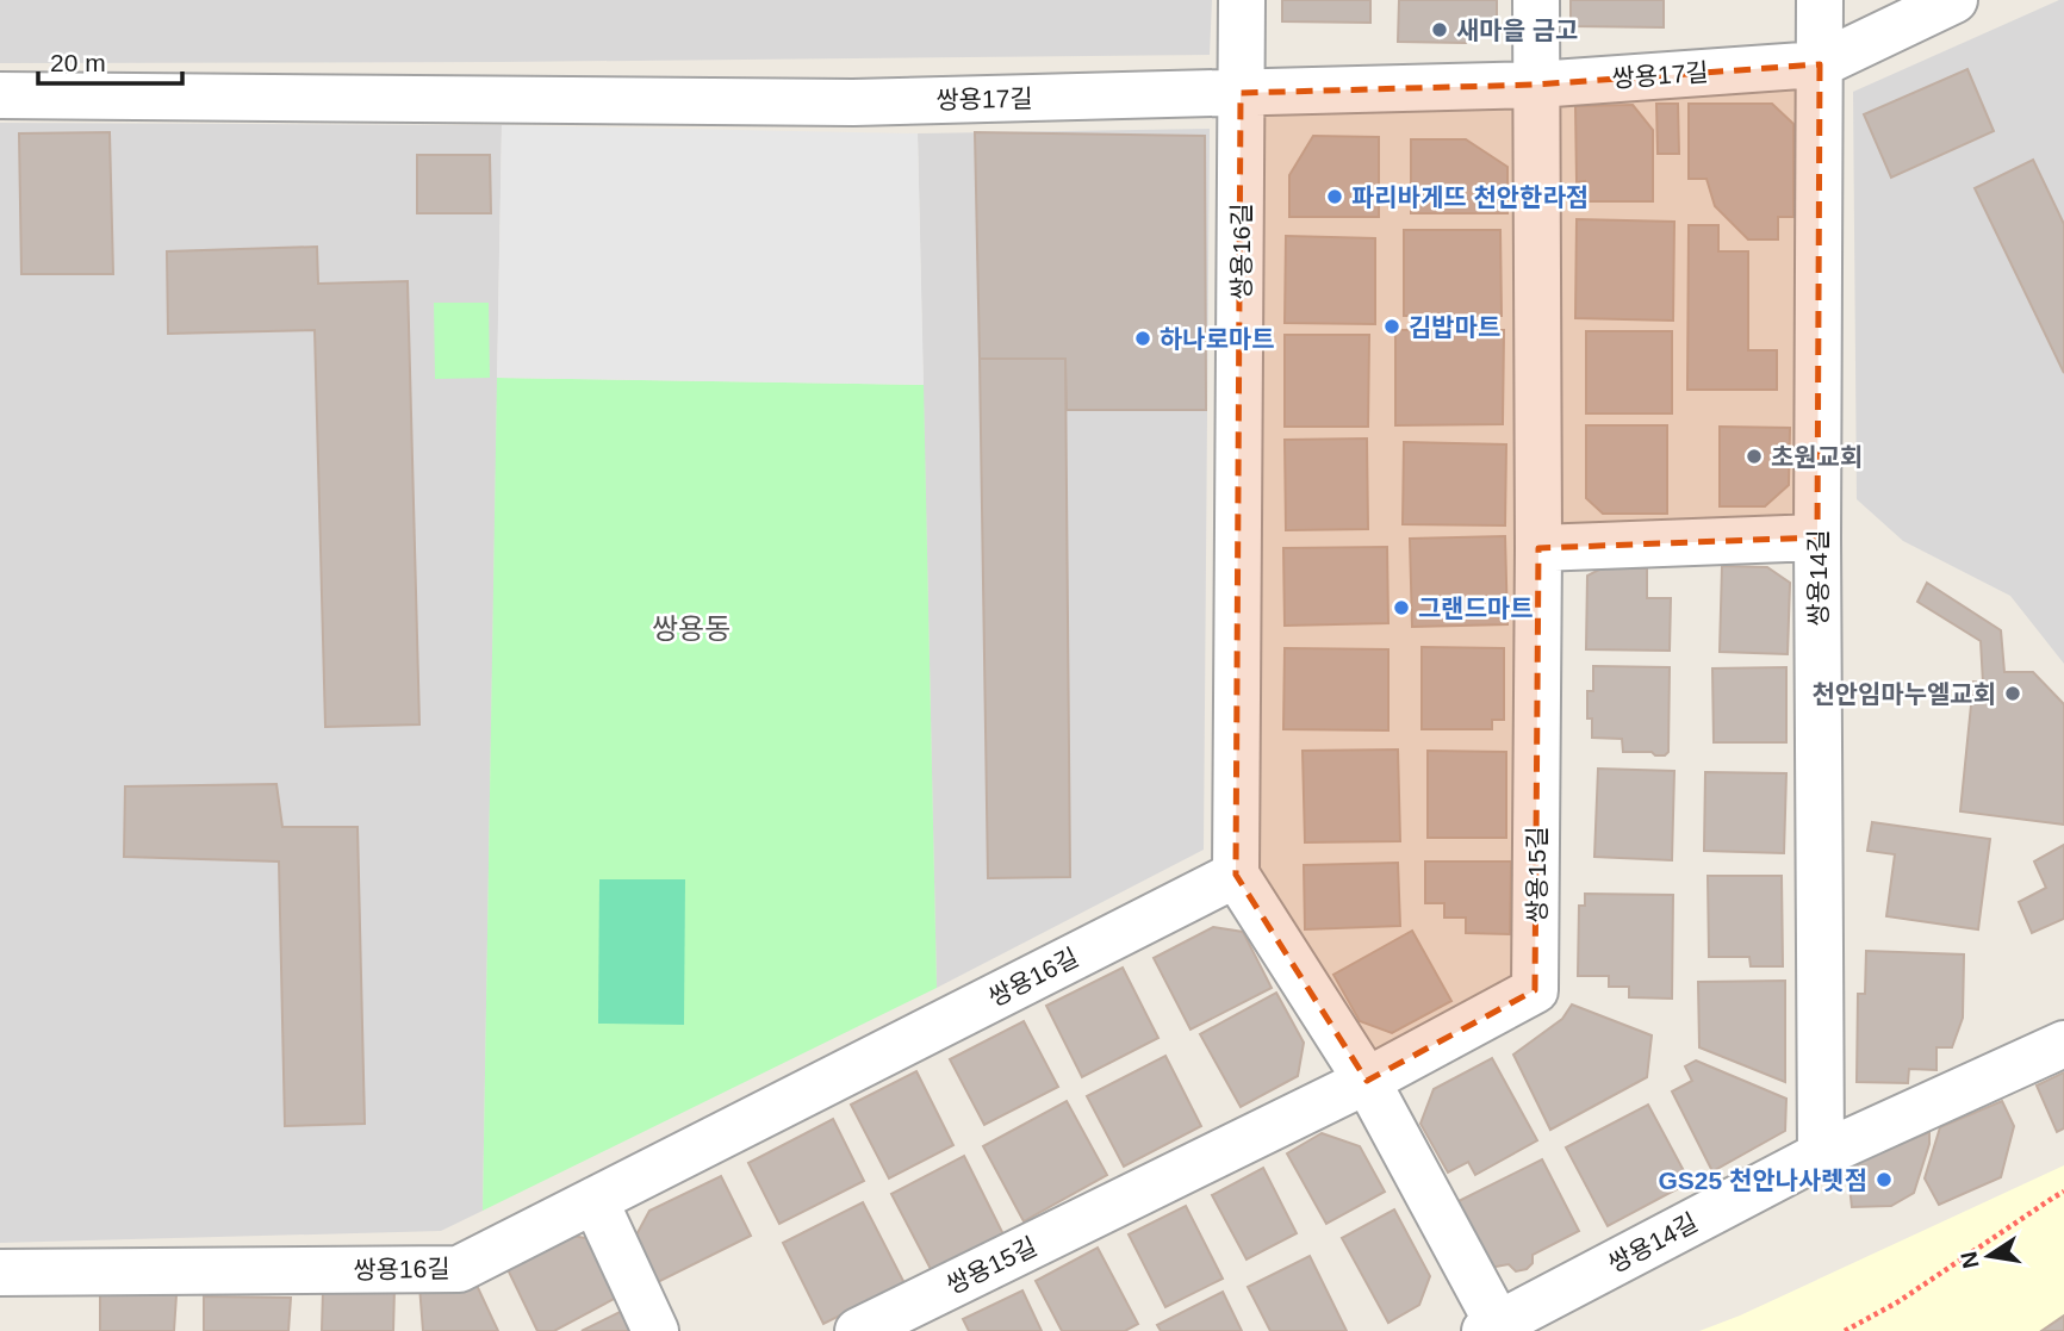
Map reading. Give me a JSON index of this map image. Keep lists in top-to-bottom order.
{
  "streets": {
    "street": [
      "쌍용17길",
      "쌍용16길",
      "쌍용14길",
      "쌍용15길"
    ]
  },
  "crossings": [
    ["쌍용17길", "쌍용16길"],
    ["쌍용17길", "쌍용14길"],
    ["쌍용17길", "쌍용15길"]
  ],
  "districts": ["쌍용동"],
  "places": [
    "새마을 금고",
    "파리바게뜨 천안한라점",
    "김밥마트",
    "하나로마트",
    "초원교회",
    "그랜드마트",
    "천안임마누엘교회",
    "GS25 천안나사렛점"
  ],
  "scale_bar": "20 m",
  "north": "left"
}
